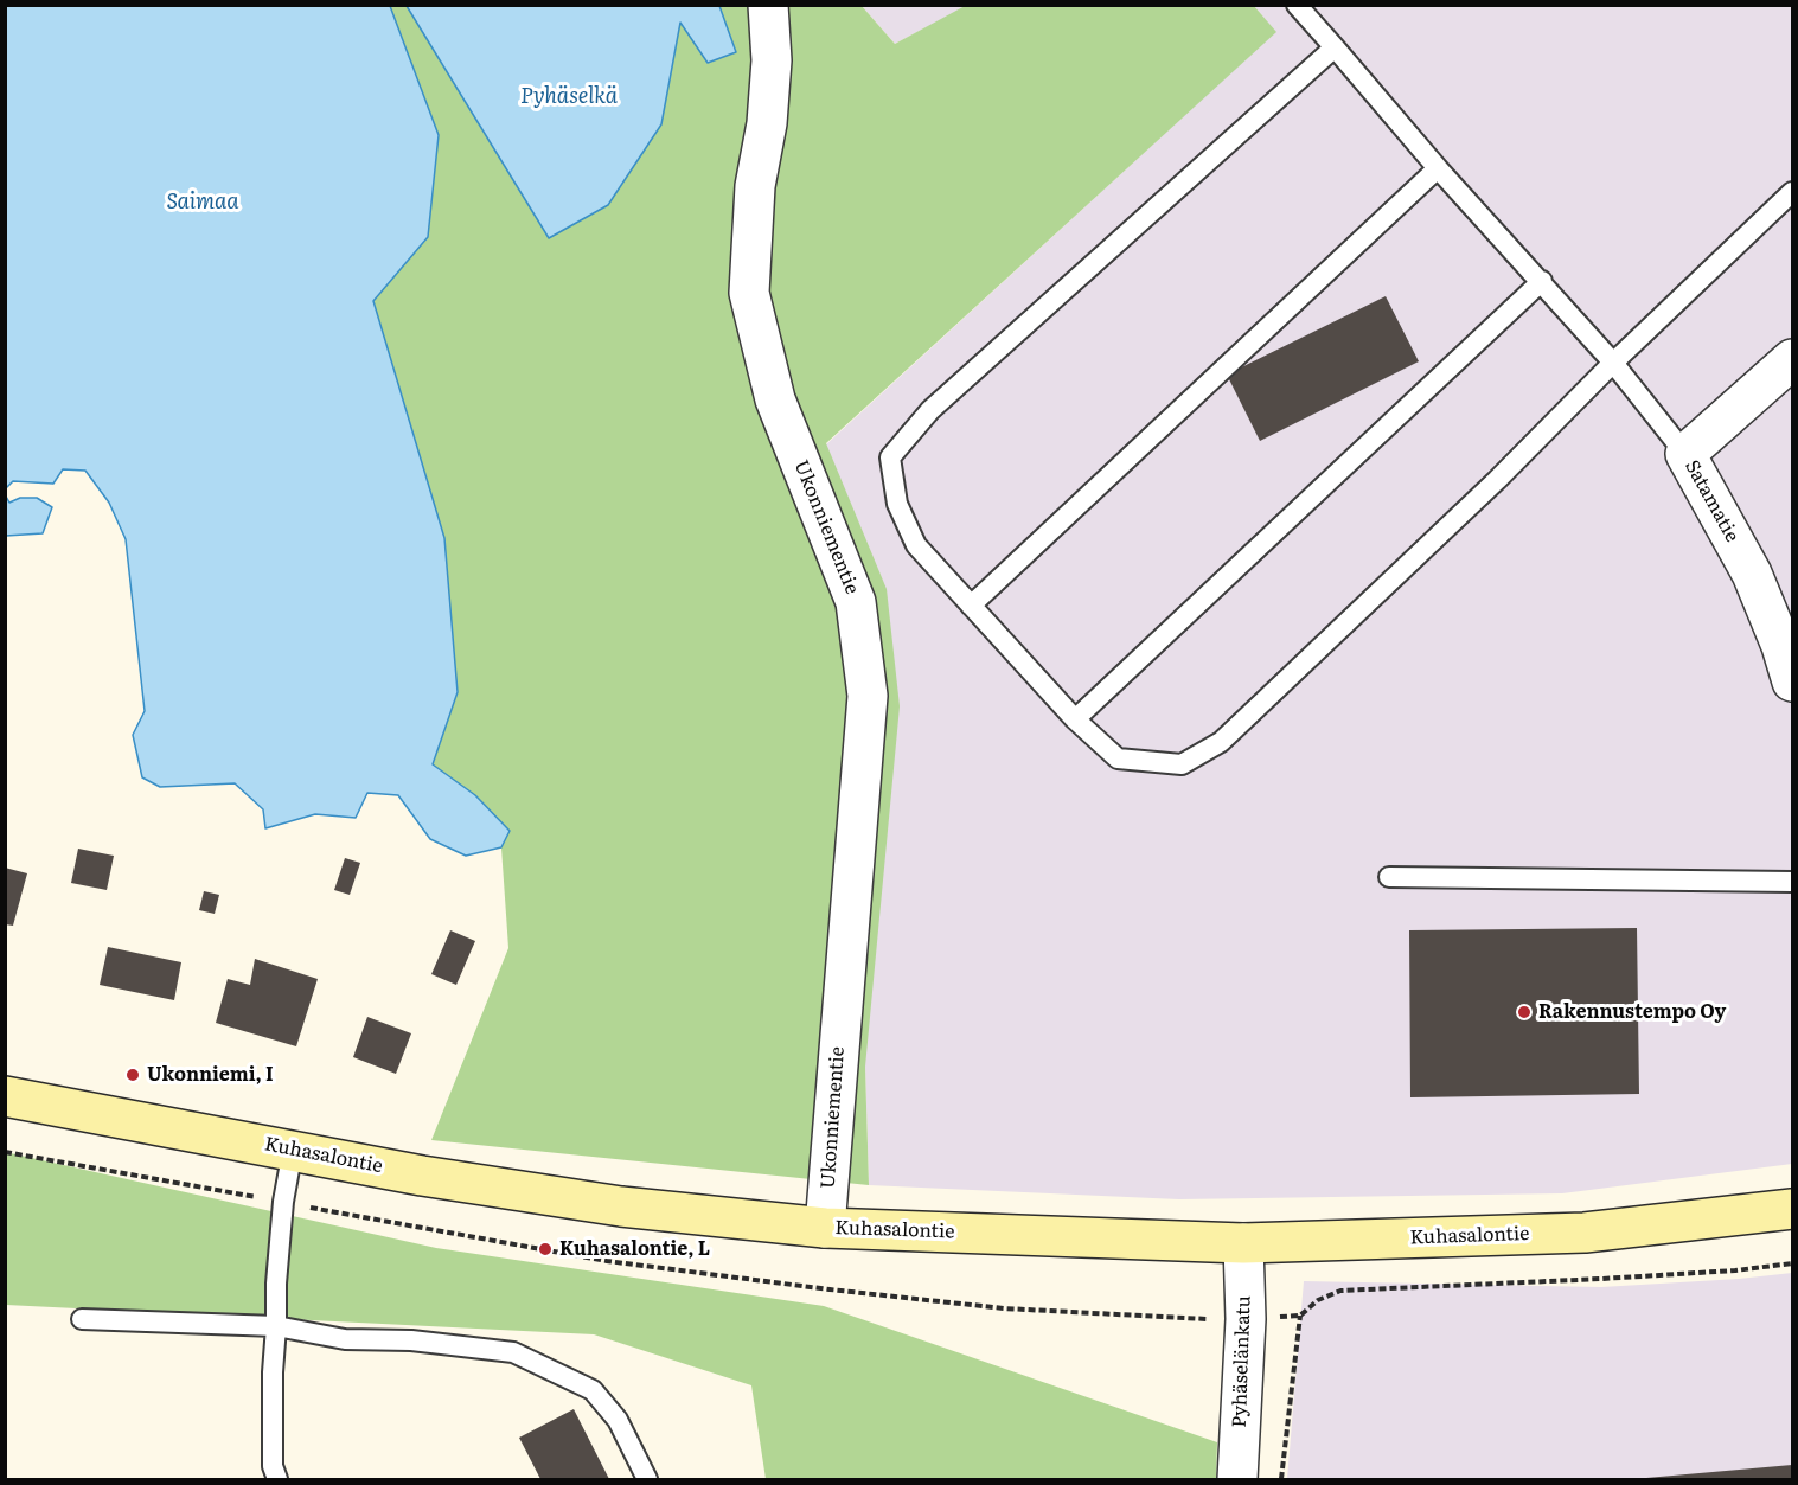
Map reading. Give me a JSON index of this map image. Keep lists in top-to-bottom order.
{
  "streets": {
    "main road": ["Kuhasalontie"],
    "street": ["Satamatie", "Ukonniementie", "Pyhäselänkatu"]
  },
  "crossings": [
    ["Ukonniementie", "Kuhasalontie"],
    ["Kuhasalontie", "Pyhäselänkatu"]
  ],
  "water": ["Pyhäselkä", "Saimaa"],
  "places": ["Rakennustempo Oy", "Ukonniemi, I", "Kuhasalontie, L"]
}
